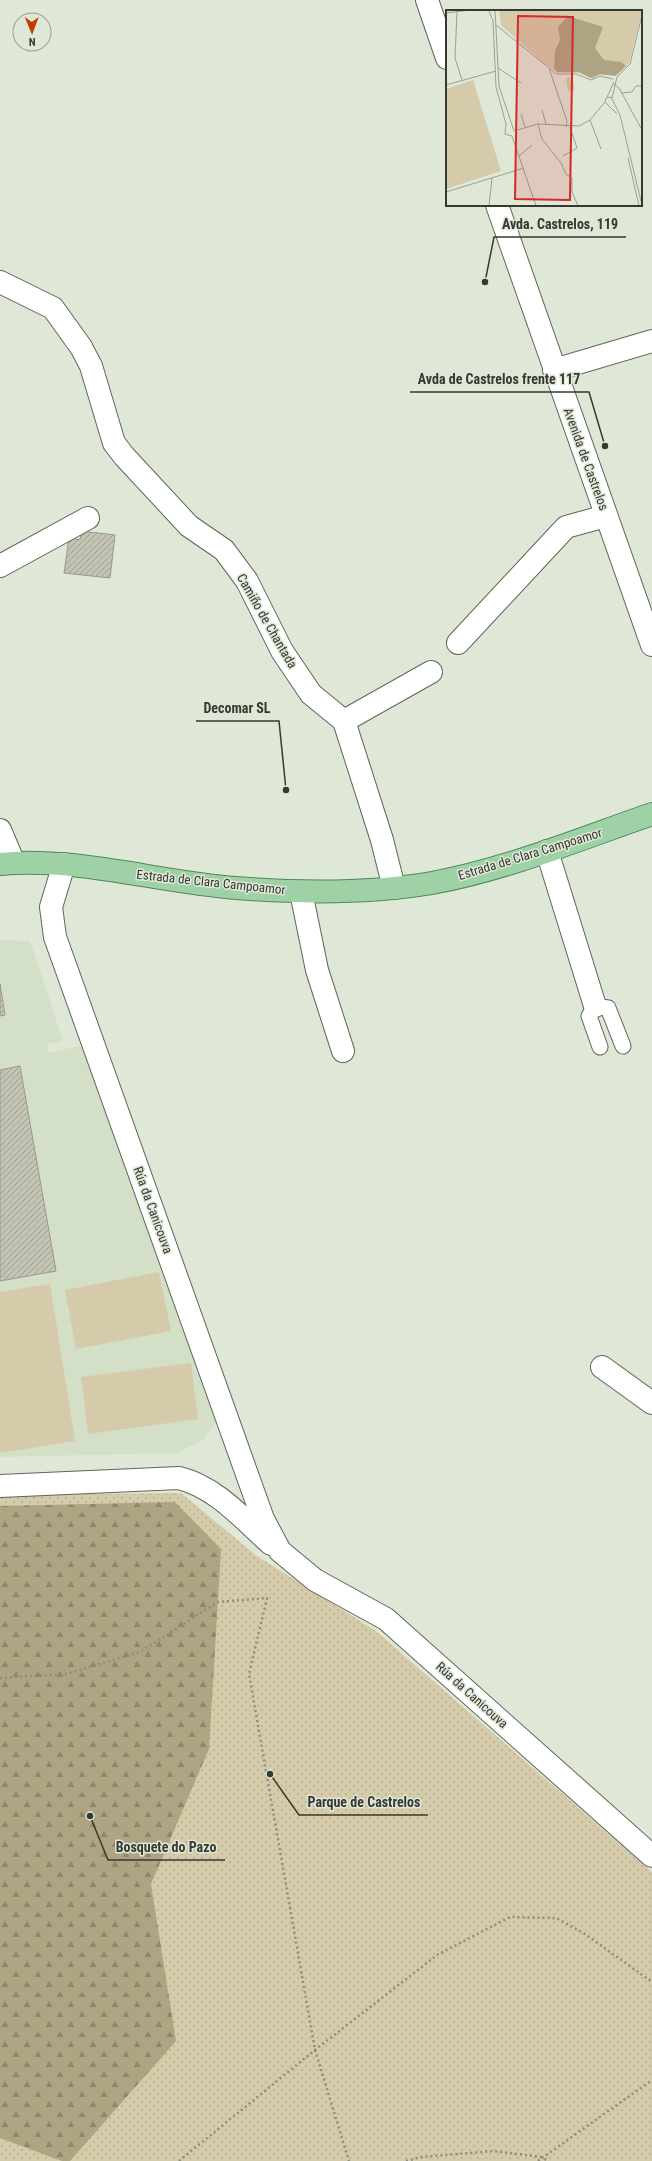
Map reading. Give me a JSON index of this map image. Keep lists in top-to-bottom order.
{
  "streets": {
    "main road": ["Estrada de Clara Campoamor"],
    "street": ["Avenida de Castrelos", "Camiño de Chantada", "Rúa da Canicouva"]
  },
  "crossings": [
    ["Estrada de Clara Campoamor", "Rúa da Canicouva"]
  ],
  "places": [
    "Avda. Castrelos, 119",
    "Avda de Castrelos frente 117",
    "Decomar SL",
    "Parque de Castrelos",
    "Bosquete do Pazo"
  ],
  "north": "bottom"
}
